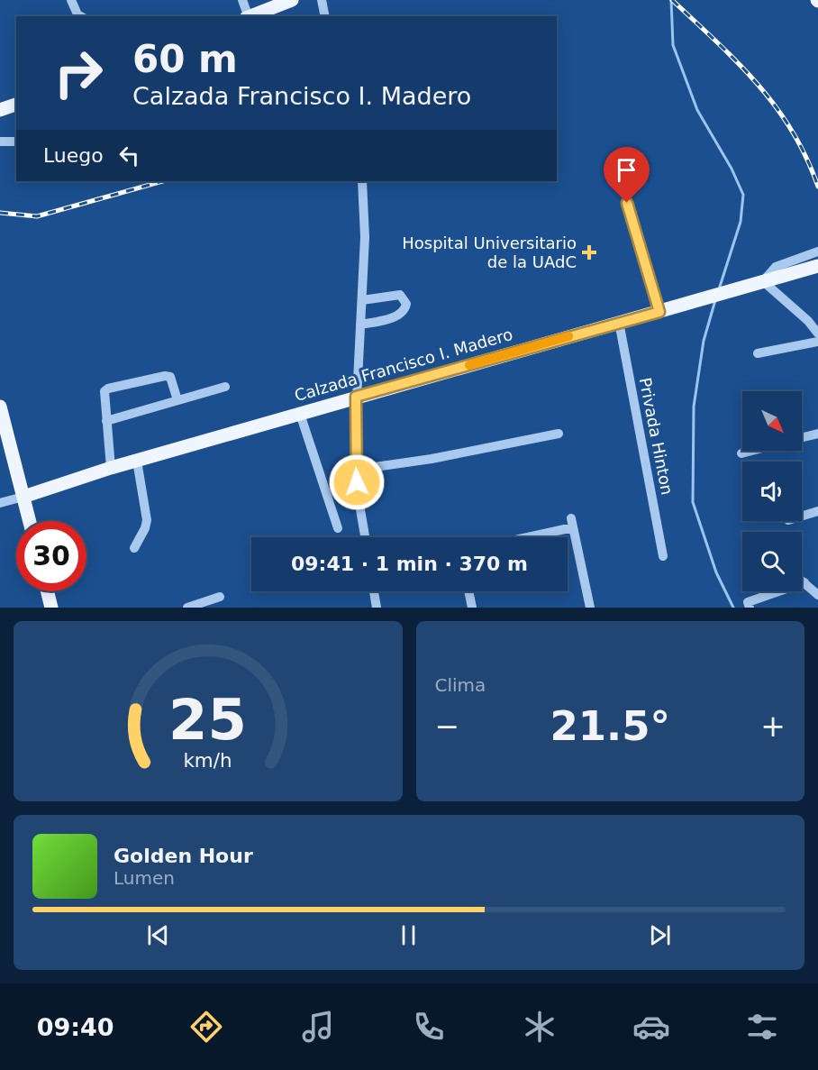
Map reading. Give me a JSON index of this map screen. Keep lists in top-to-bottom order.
{
  "streets": {
    "main road": ["Calzada Francisco I. Madero"],
    "street": ["Privada Hinton"]
  },
  "crossings": [
    ["Calzada Francisco I. Madero", "Privada Hinton"]
  ],
  "places": {
    "health": ["Hospital Universitario de la UAdC"]
  },
  "north": "bottom right",
  "page": {
    "turn": ["60 m", "Calzada Francisco I. Madero"],
    "then": "Luego",
    "limit": "30",
    "trip": "09:41 · 1 min · 370 m",
    "tile": "Clima",
    "heat": ["−", "21.5°", "+"],
    "song": ["Golden Hour", "Lumen"],
    "tabs": "09:40",
    "gauge": ["25", "km/h"]
  }
}
